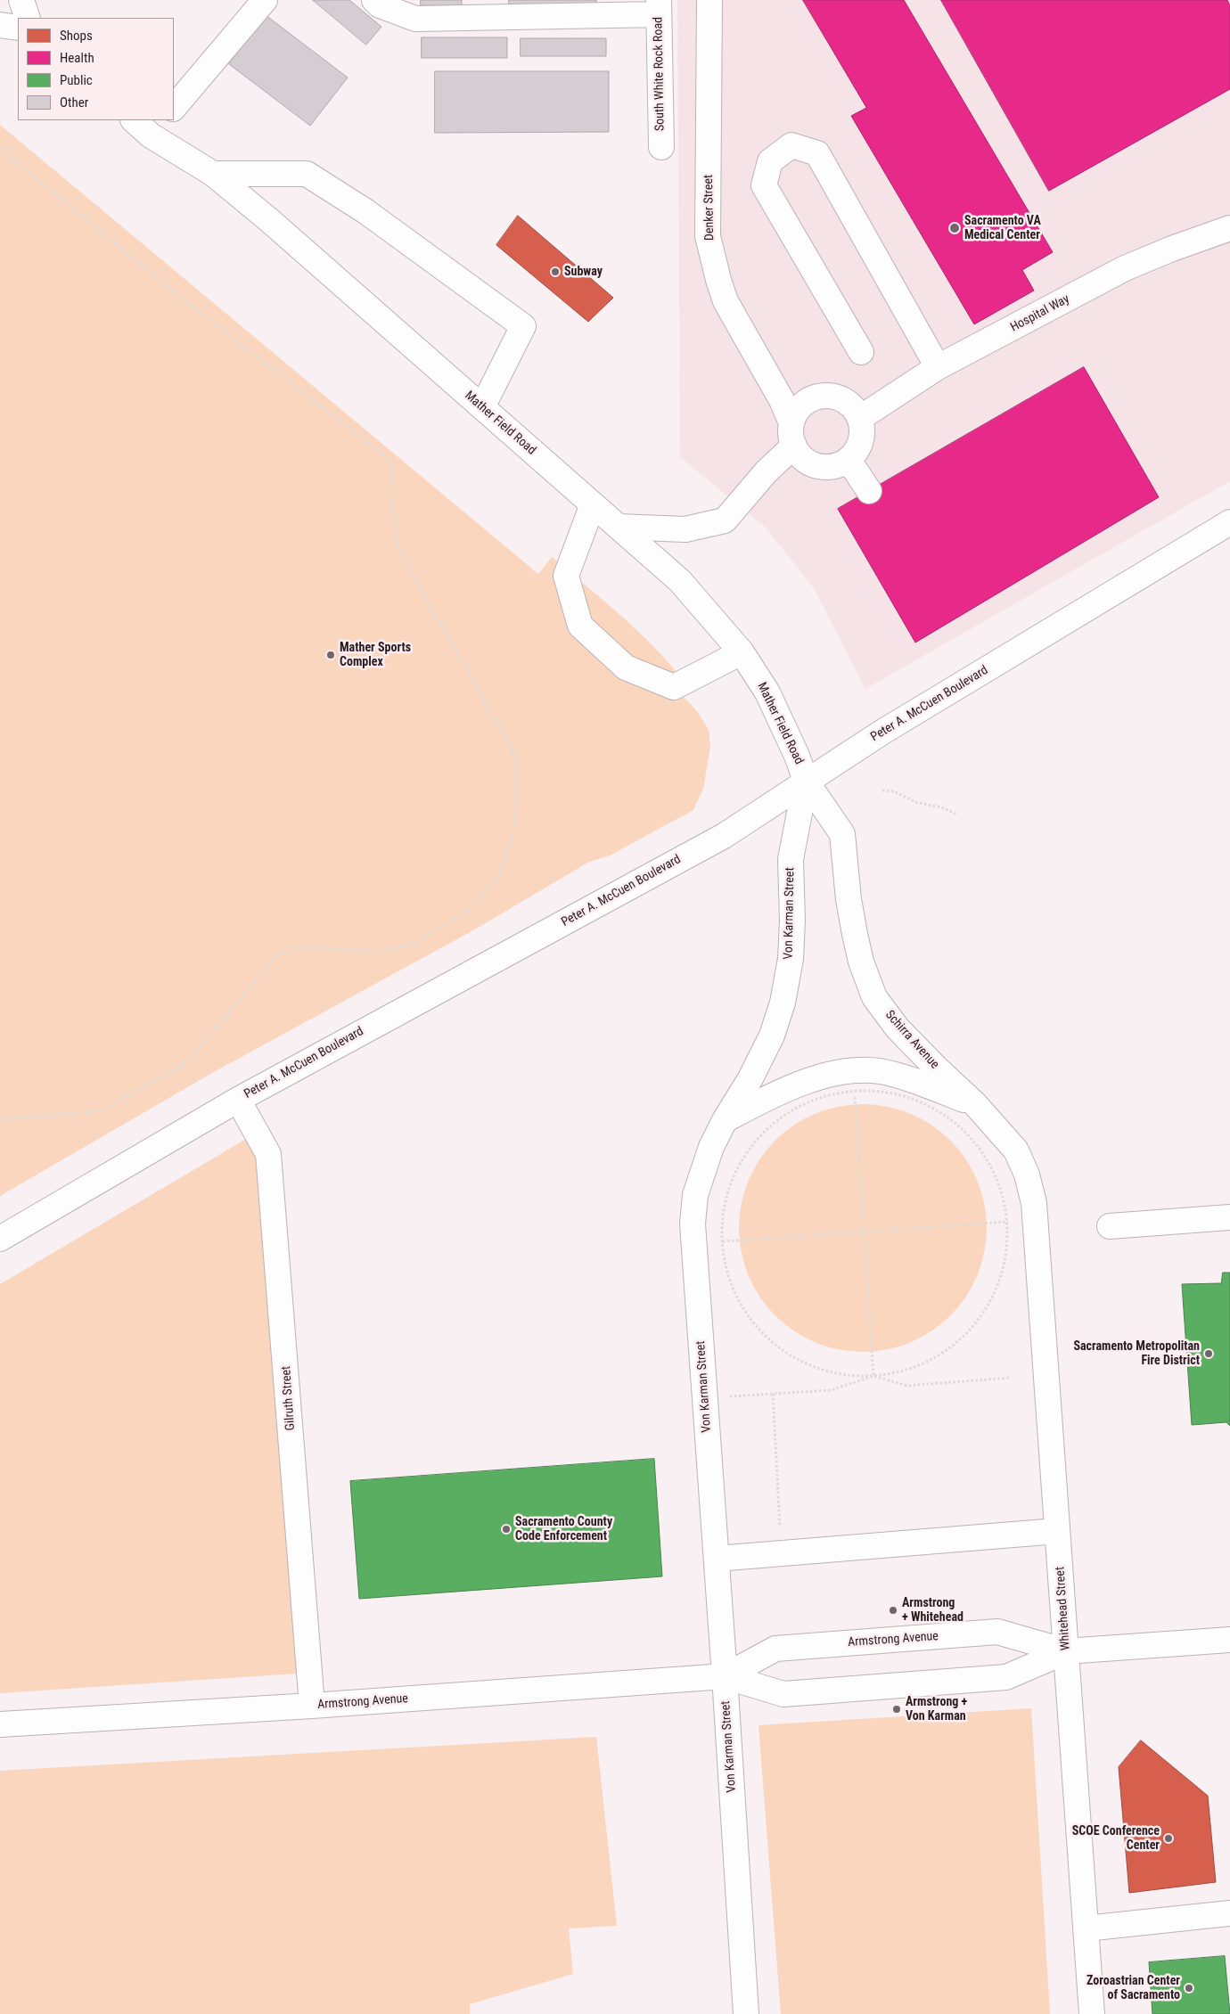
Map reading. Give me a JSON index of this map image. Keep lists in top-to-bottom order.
{
  "streets": {
    "street": [
      "South White Rock Road",
      "Denker Street",
      "Hospital Way",
      "Mather Field Road",
      "Peter A. McCuen Boulevard",
      "Von Karman Street",
      "Schirra Avenue",
      "Gilruth Street",
      "Whitehead Street",
      "Armstrong Avenue"
    ]
  },
  "crossings": [
    ["Denker Street", "Hospital Way"],
    ["Mather Field Road", "Peter A. McCuen Boulevard"],
    ["Mather Field Road", "Von Karman Street"],
    ["Mather Field Road", "Schirra Avenue"],
    ["Peter A. McCuen Boulevard", "Von Karman Street"],
    ["Peter A. McCuen Boulevard", "Schirra Avenue"],
    ["Peter A. McCuen Boulevard", "Gilruth Street"],
    ["Von Karman Street", "Schirra Avenue"],
    ["Von Karman Street", "Armstrong Avenue"],
    ["Schirra Avenue", "Whitehead Street"],
    ["Gilruth Street", "Armstrong Avenue"],
    ["Whitehead Street", "Armstrong Avenue"]
  ],
  "places": [
    "Sacramento VA Medical Center",
    "Subway",
    "Mather Sports Complex",
    "Sacramento Metropolitan Fire District",
    "Sacramento County Code Enforcement",
    "Armstrong + Whitehead",
    "Armstrong + Von Karman",
    "SCOE Conference Center",
    "Zoroastrian Center of Sacramento"
  ],
  "legend": [
    "Shops",
    "Health",
    "Public",
    "Other"
  ]
}
